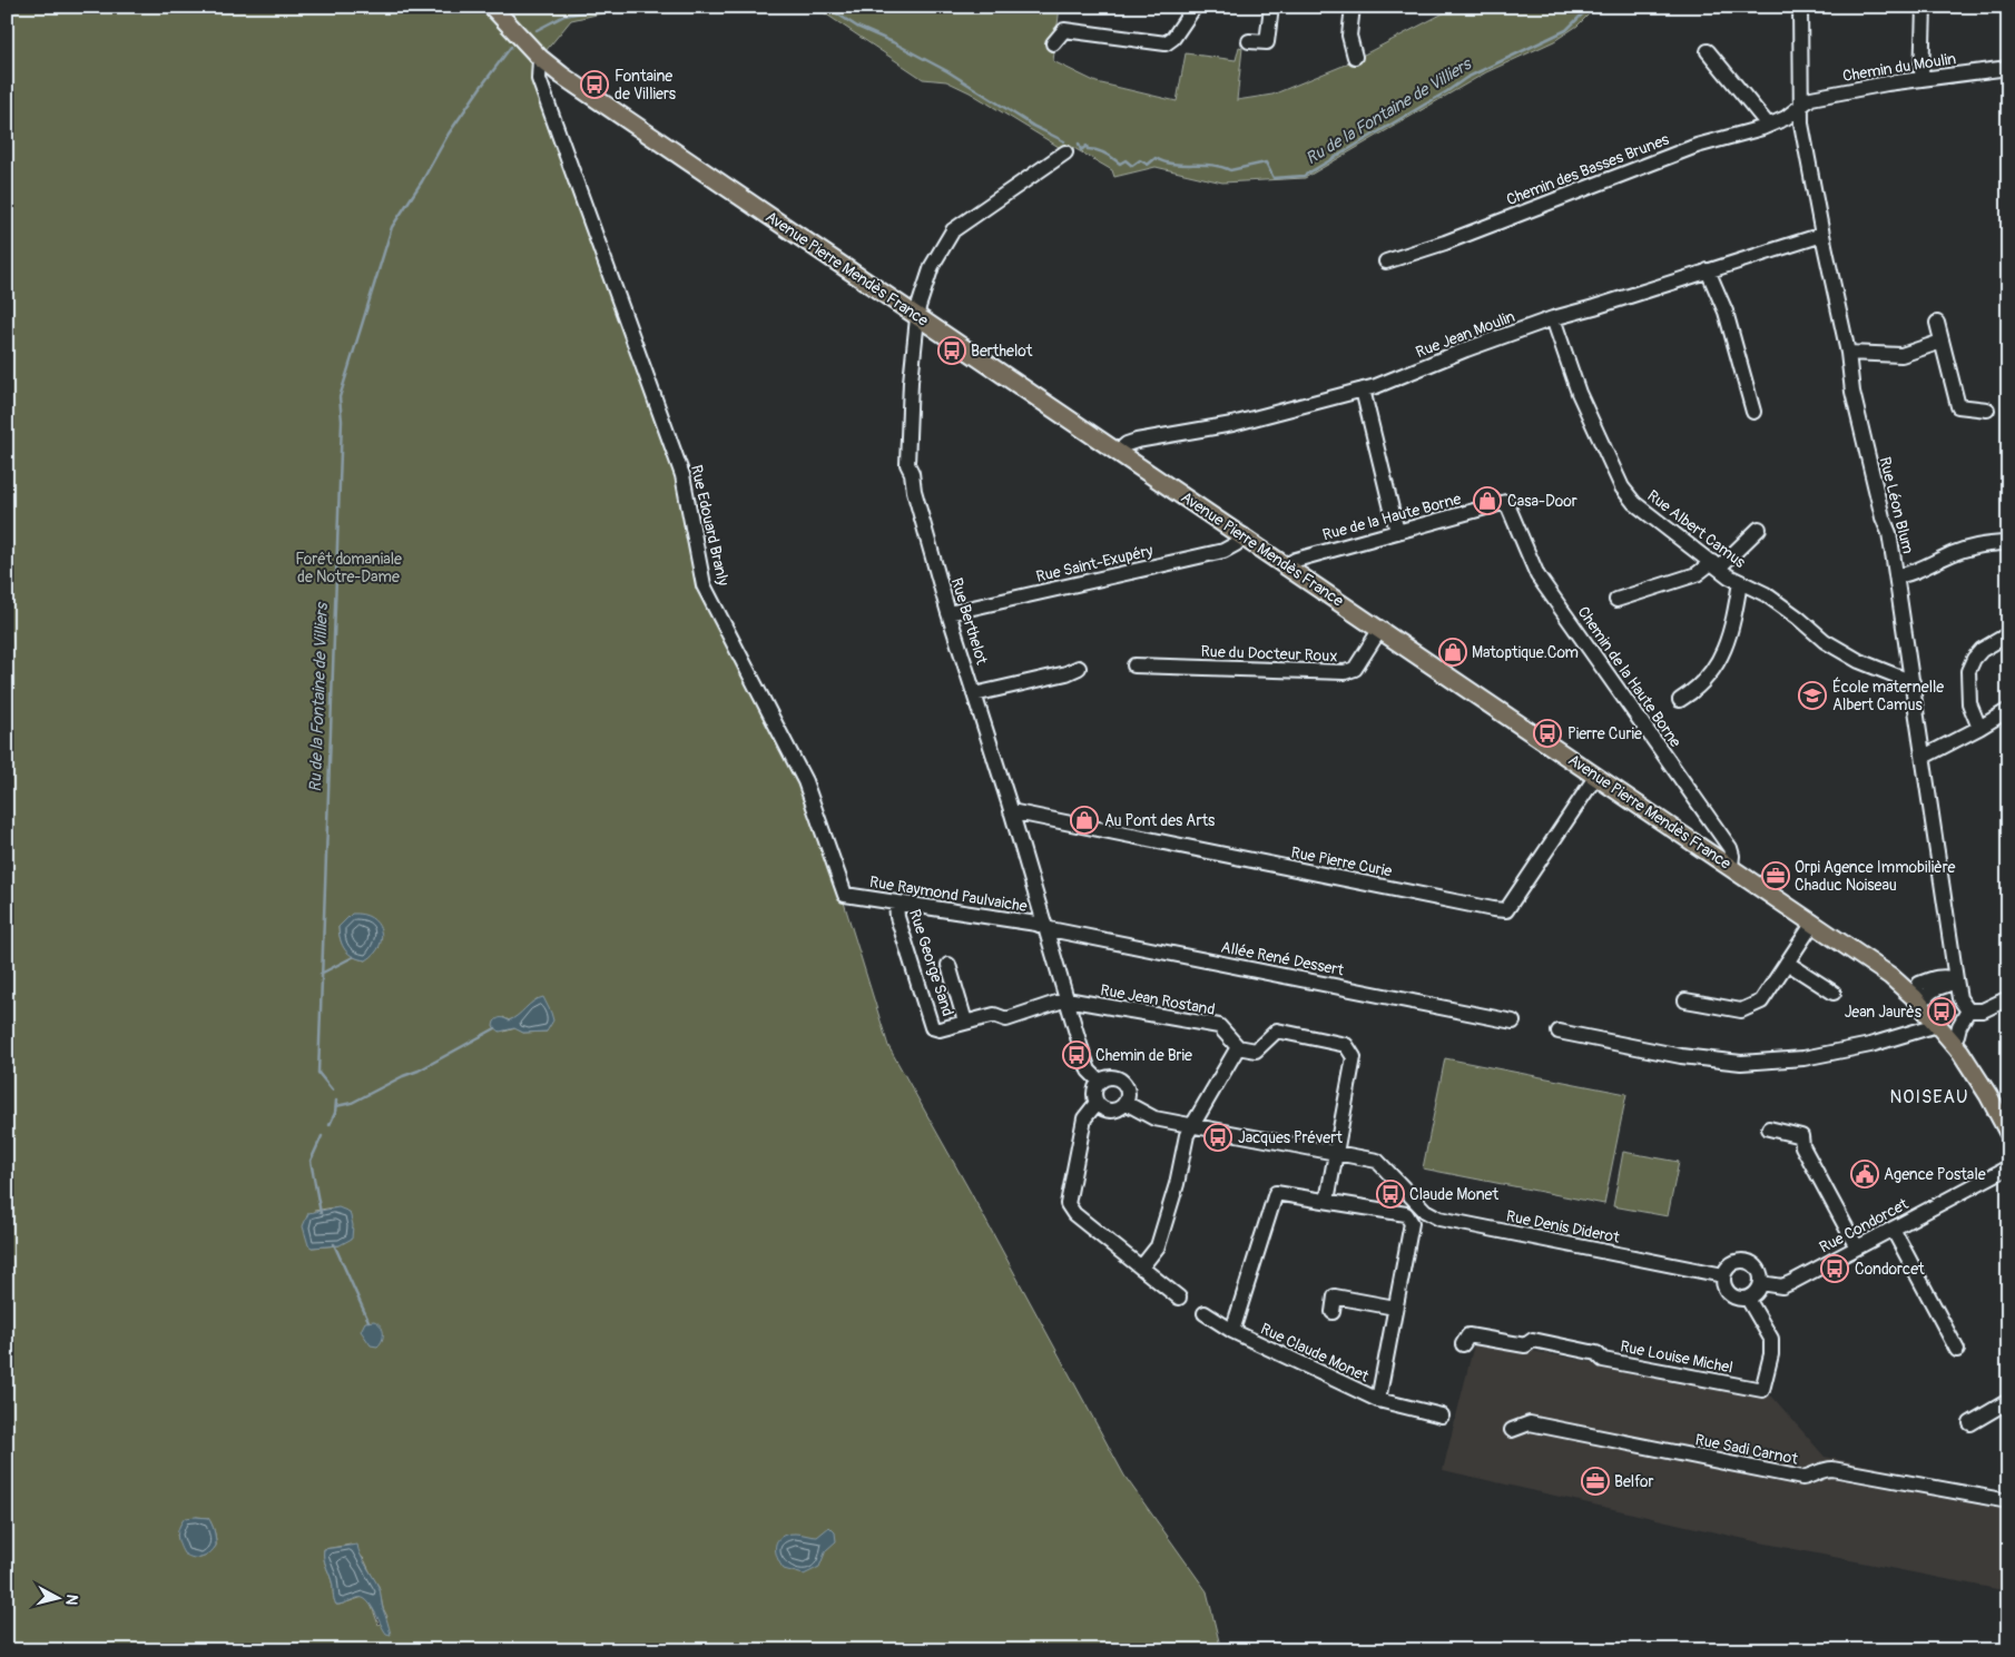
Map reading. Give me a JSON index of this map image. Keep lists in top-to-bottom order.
{
  "streets": {
    "main road": ["Avenue Pierre Mendès France"],
    "street": [
      "Chemin du Moulin",
      "Chemin des Basses Brunes",
      "Rue Jean Moulin",
      "Rue Léon Blum",
      "Rue de la Haute Borne",
      "Rue Edouard Branly",
      "Rue Albert Camus",
      "Rue Saint-Exupéry",
      "Rue Berthelot",
      "Rue du Docteur Roux",
      "Chemin de la Haute Borne",
      "Rue Pierre Curie",
      "Rue Raymond Paulvaiche",
      "Allée René Dessert",
      "Rue George Sand",
      "Rue Jean Rostand",
      "Rue Condorcet",
      "Rue Denis Diderot",
      "Rue Claude Monet",
      "Rue Louise Michel",
      "Rue Sadi Carnot"
    ]
  },
  "crossings": [
    ["Chemin du Moulin", "Chemin des Basses Brunes"],
    ["Chemin du Moulin", "Rue Léon Blum"],
    ["Chemin des Basses Brunes", "Rue Léon Blum"],
    ["Avenue Pierre Mendès France", "Rue Jean Moulin"],
    ["Avenue Pierre Mendès France", "Rue de la Haute Borne"],
    ["Avenue Pierre Mendès France", "Rue Edouard Branly"],
    ["Avenue Pierre Mendès France", "Rue Saint-Exupéry"],
    ["Avenue Pierre Mendès France", "Rue Berthelot"],
    ["Avenue Pierre Mendès France", "Rue du Docteur Roux"],
    ["Avenue Pierre Mendès France", "Chemin de la Haute Borne"],
    ["Avenue Pierre Mendès France", "Rue Pierre Curie"],
    ["Rue Jean Moulin", "Rue Léon Blum"],
    ["Rue Jean Moulin", "Rue Albert Camus"],
    ["Rue Léon Blum", "Rue Albert Camus"],
    ["Rue de la Haute Borne", "Chemin de la Haute Borne"],
    ["Rue Edouard Branly", "Rue Raymond Paulvaiche"],
    ["Rue Saint-Exupéry", "Rue Berthelot"],
    ["Rue Berthelot", "Rue Pierre Curie"],
    ["Rue Berthelot", "Rue Raymond Paulvaiche"],
    ["Rue Berthelot", "Allée René Dessert"],
    ["Rue Raymond Paulvaiche", "Allée René Dessert"],
    ["Rue Raymond Paulvaiche", "Rue George Sand"],
    ["Rue George Sand", "Rue Jean Rostand"],
    ["Rue Condorcet", "Rue Denis Diderot"],
    ["Rue Condorcet", "Rue Louise Michel"],
    ["Rue Denis Diderot", "Rue Louise Michel"]
  ],
  "districts": ["NOISEAU"],
  "water": ["Ru de la Fontaine de Villiers"],
  "parks": ["Forêt domaniale de Notre-Dame"],
  "places": {
    "bus stop": [
      "Fontaine de Villiers",
      "Berthelot",
      "Pierre Curie",
      "Jean Jaurès",
      "Chemin de Brie",
      "Jacques Prévert",
      "Claude Monet",
      "Condorcet"
    ],
    "shop": ["Casa-Door", "Matoptique.Com", "Au Pont des Arts"],
    "school or university": ["École maternelle Albert Camus"],
    "office": ["Orpi Agence Immobilière Chaduc Noiseau", "Belfor"],
    "public building": ["Agence Postale"]
  },
  "north": "right"
}
